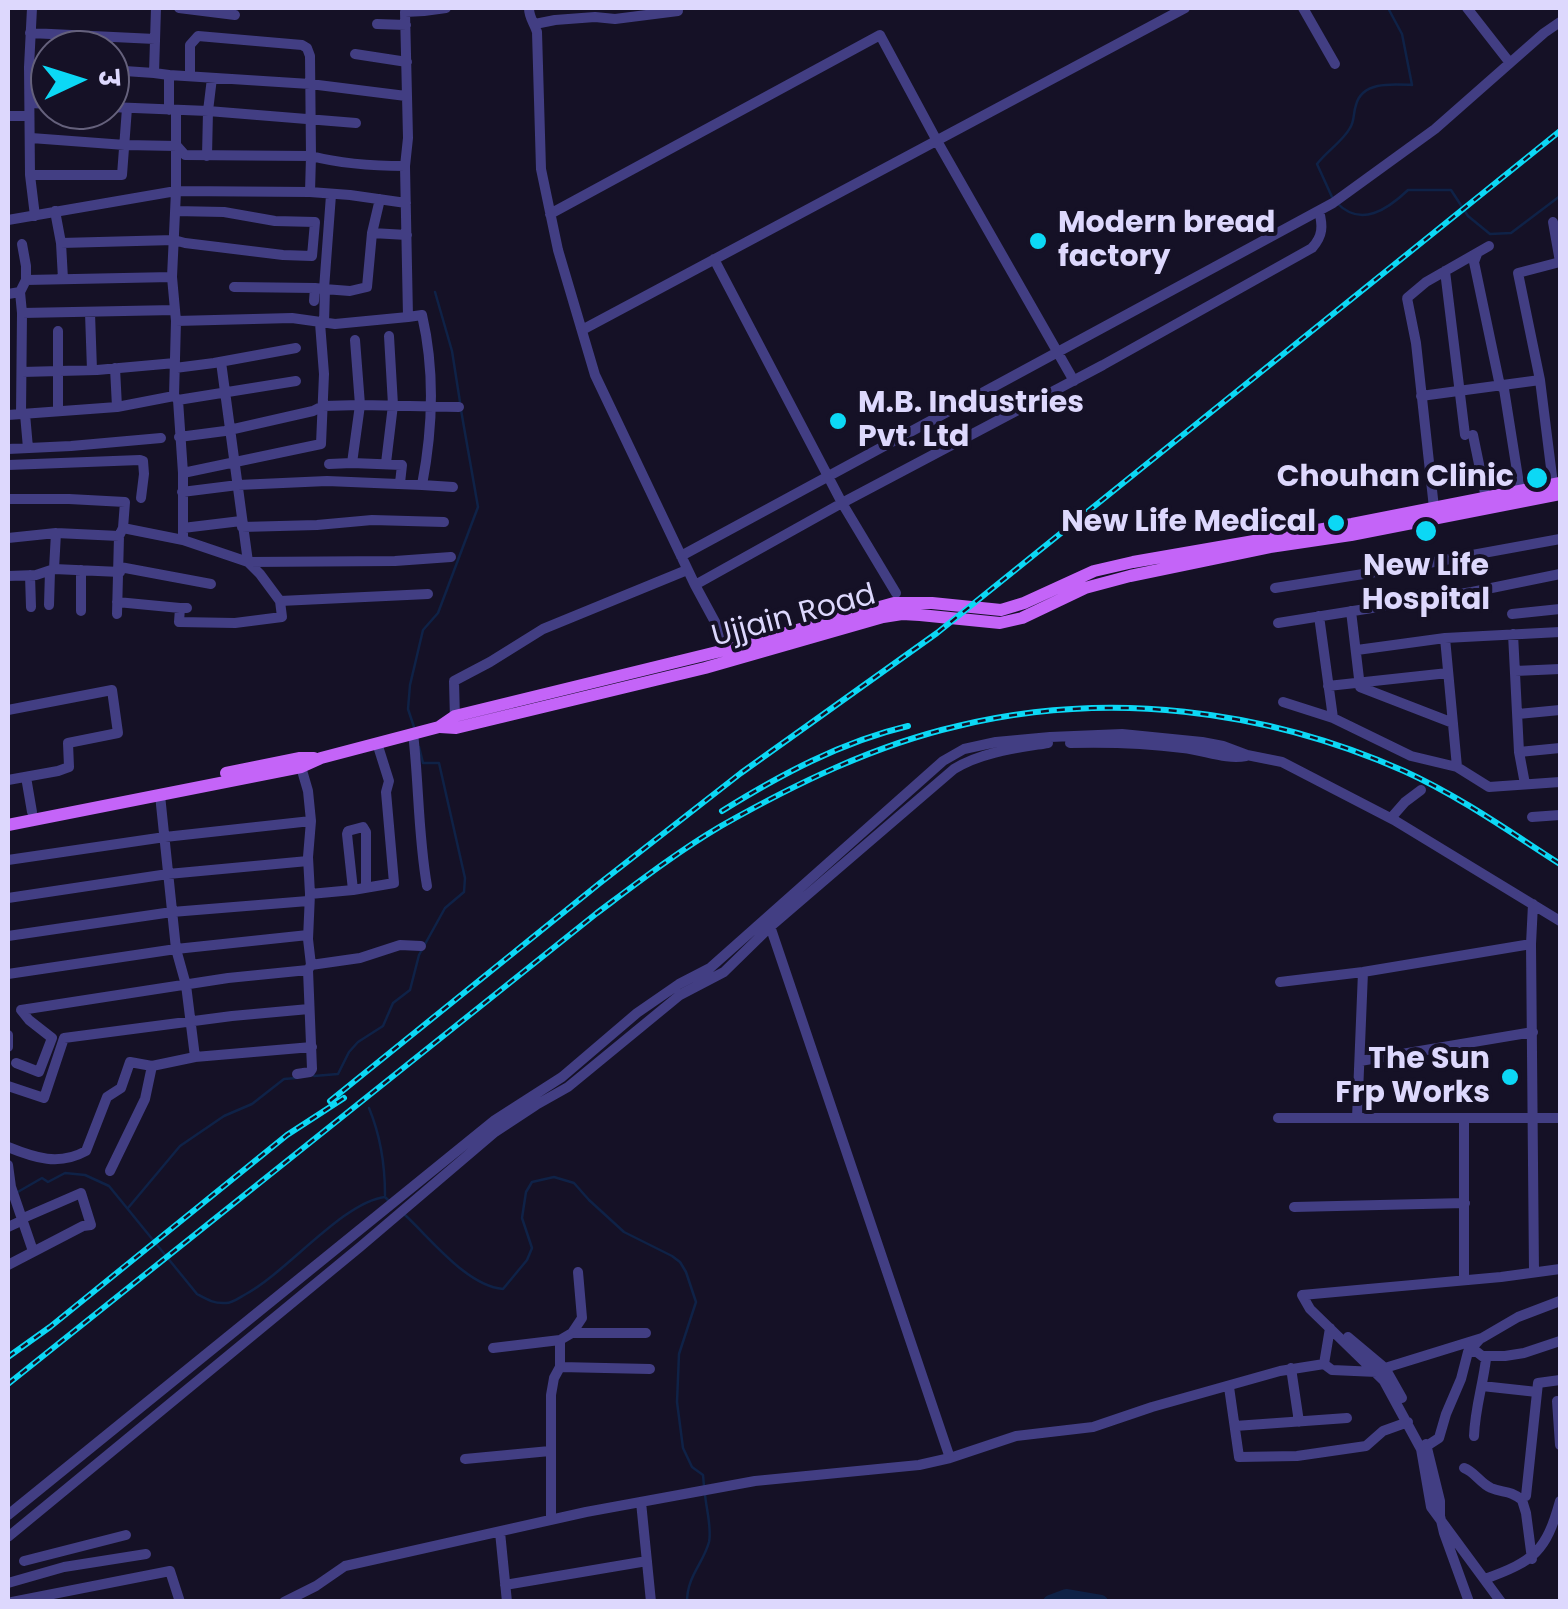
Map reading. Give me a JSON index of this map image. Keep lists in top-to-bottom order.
{
  "streets": {
    "main road": ["Ujjain Road"]
  },
  "places": [
    "Modern bread factory",
    "M.B. Industries Pvt. Ltd",
    "Chouhan Clinic",
    "New Life Medical",
    "New Life Hospital",
    "The Sun Frp Works"
  ],
  "north": "right"
}
